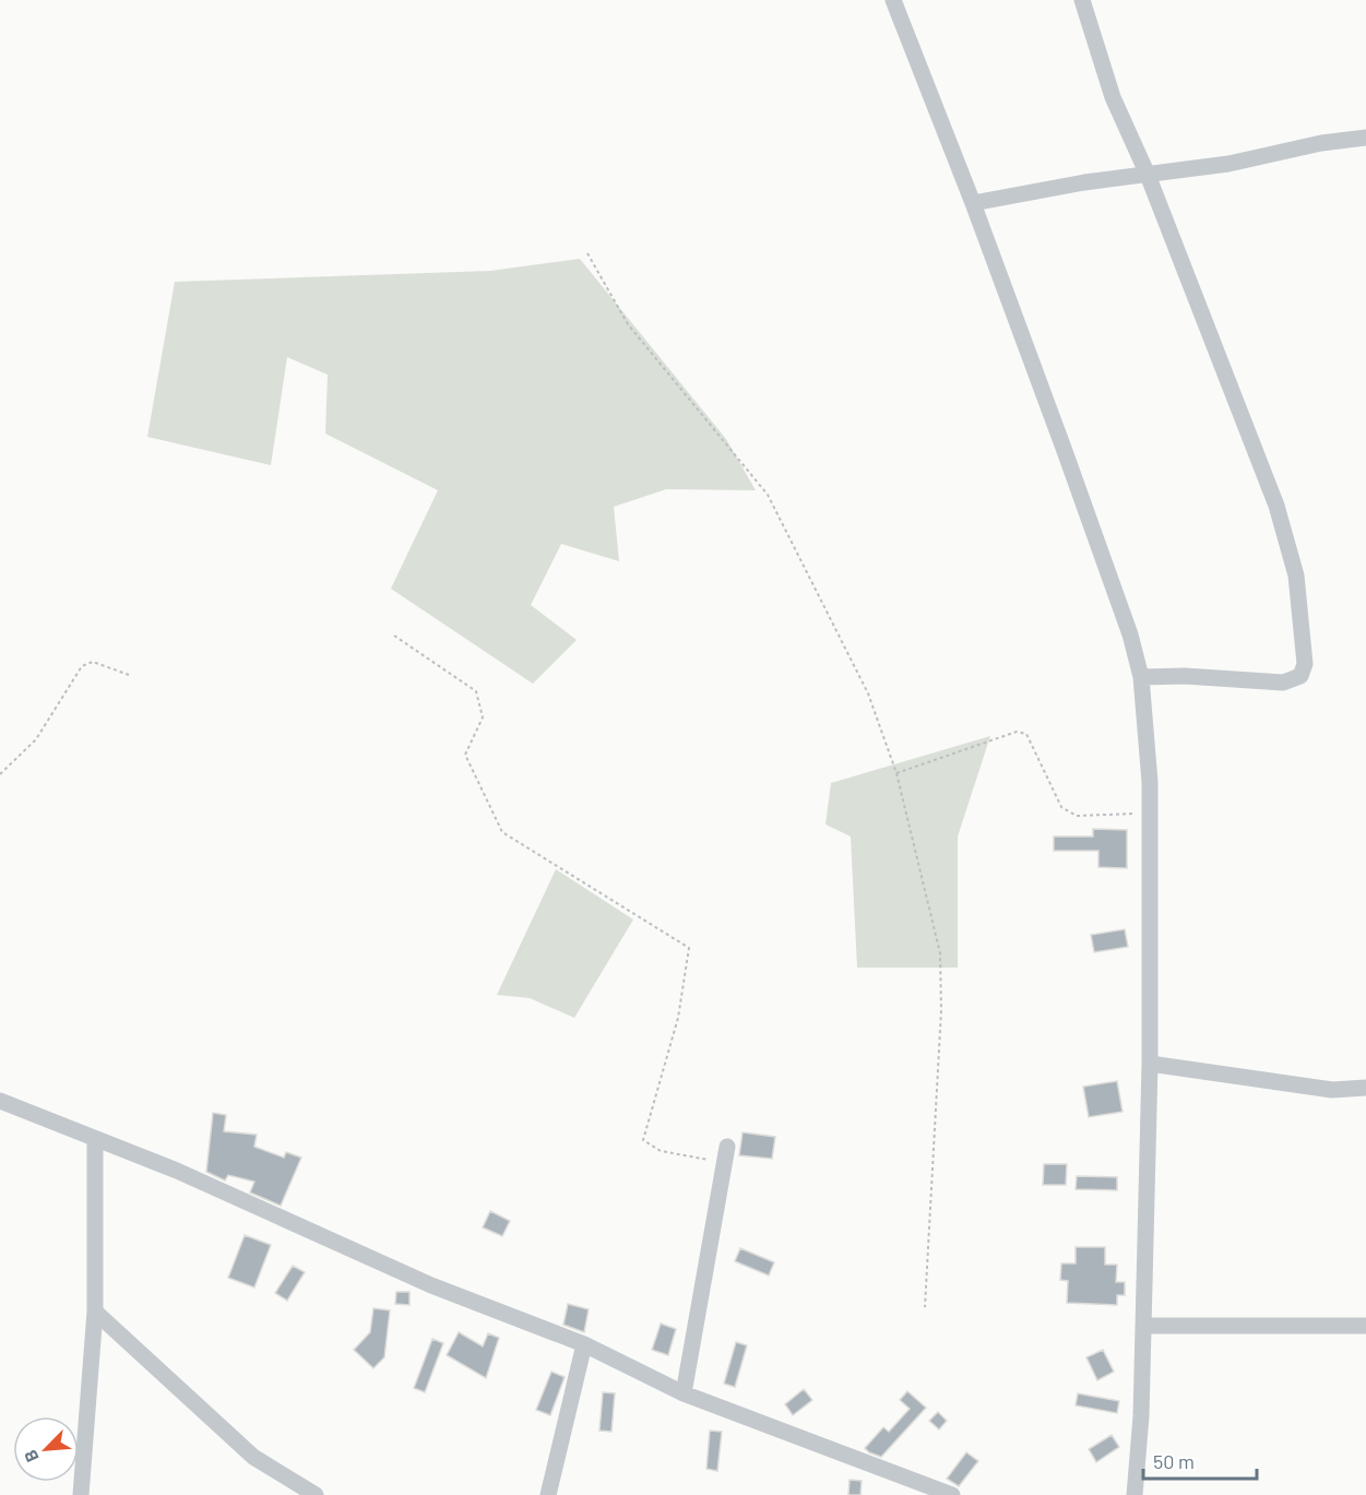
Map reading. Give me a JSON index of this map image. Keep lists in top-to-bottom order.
{
  "scale_bar": "50 m",
  "north": "bottom left"
}
